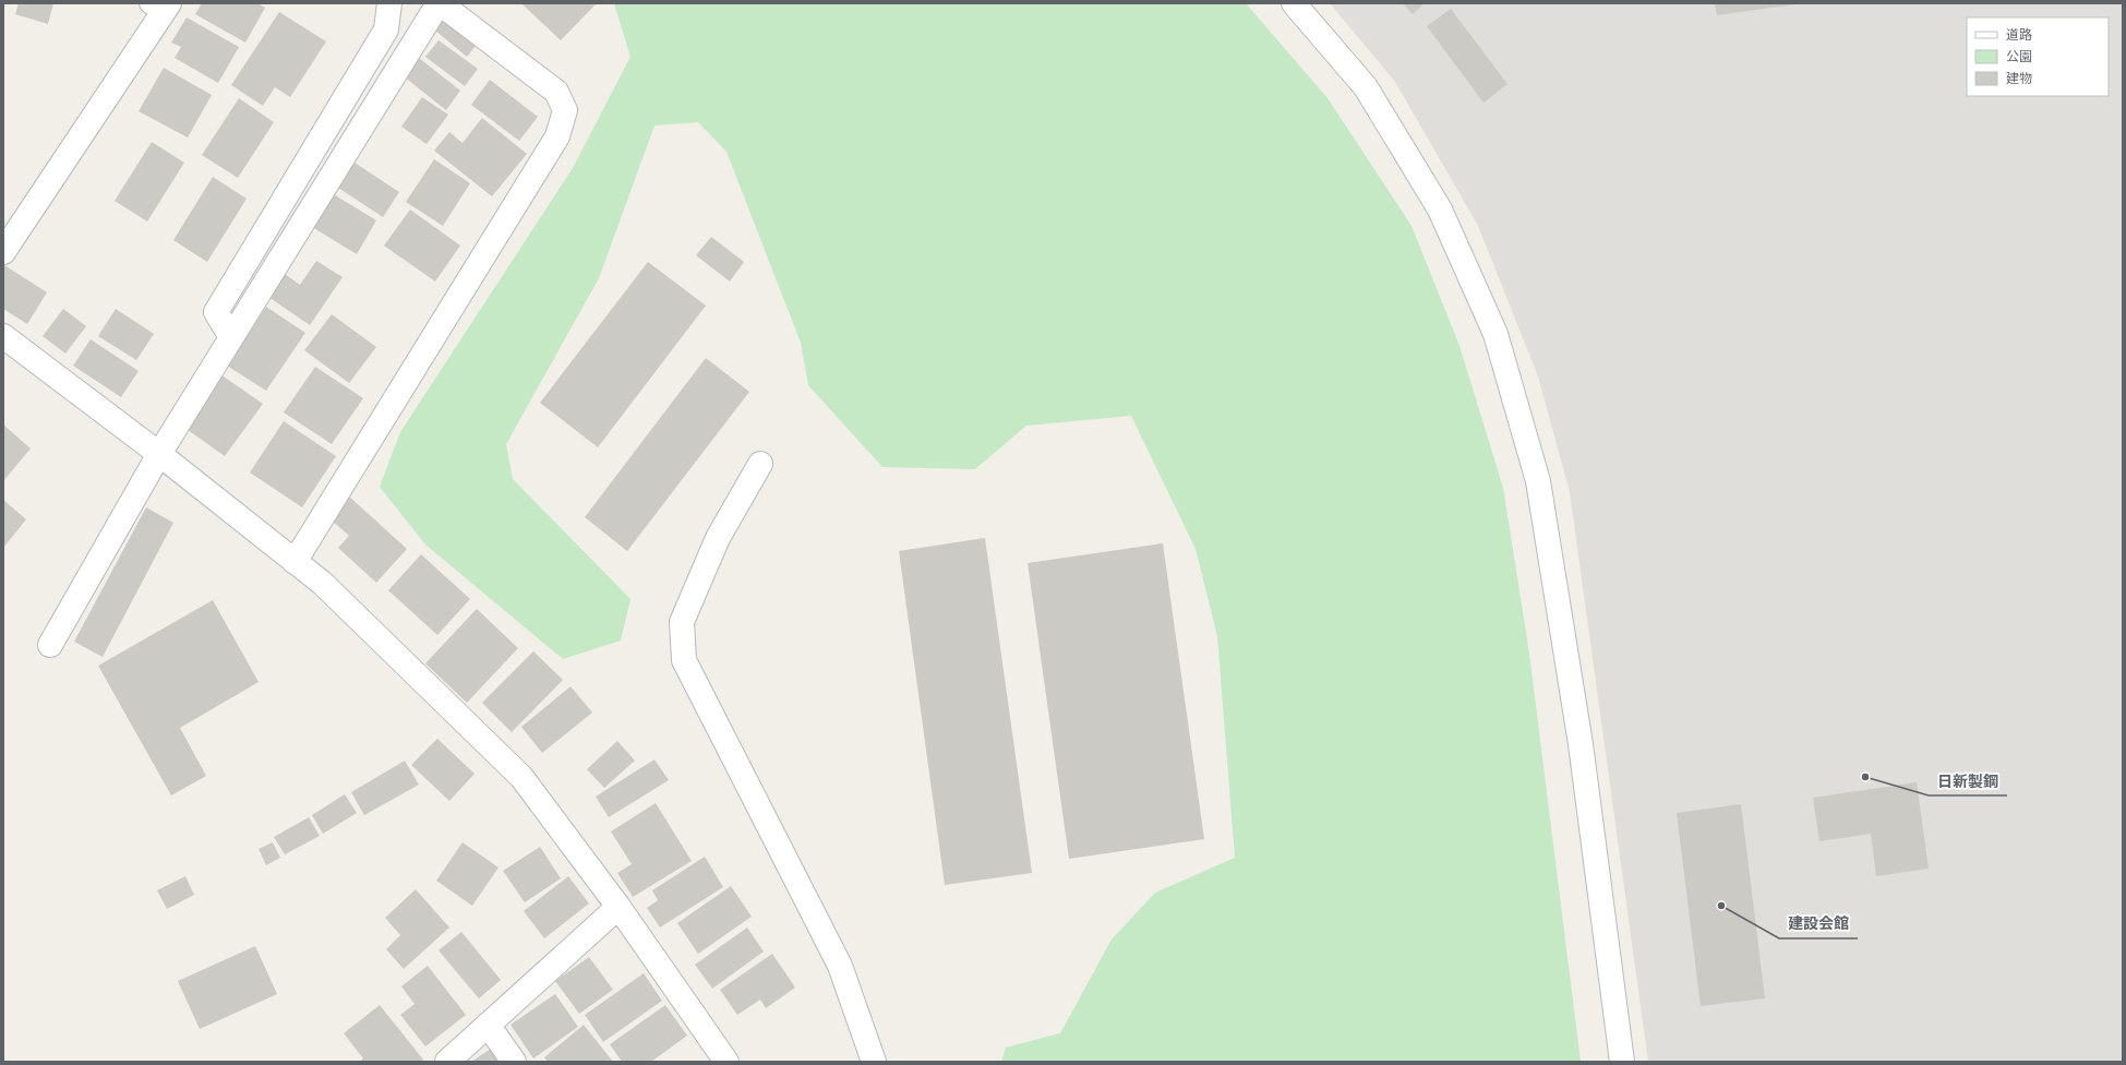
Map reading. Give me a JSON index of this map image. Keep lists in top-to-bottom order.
{
  "places": ["日新製鋼", "建設会館"],
  "legend": ["道路", "公園", "建物"]
}
